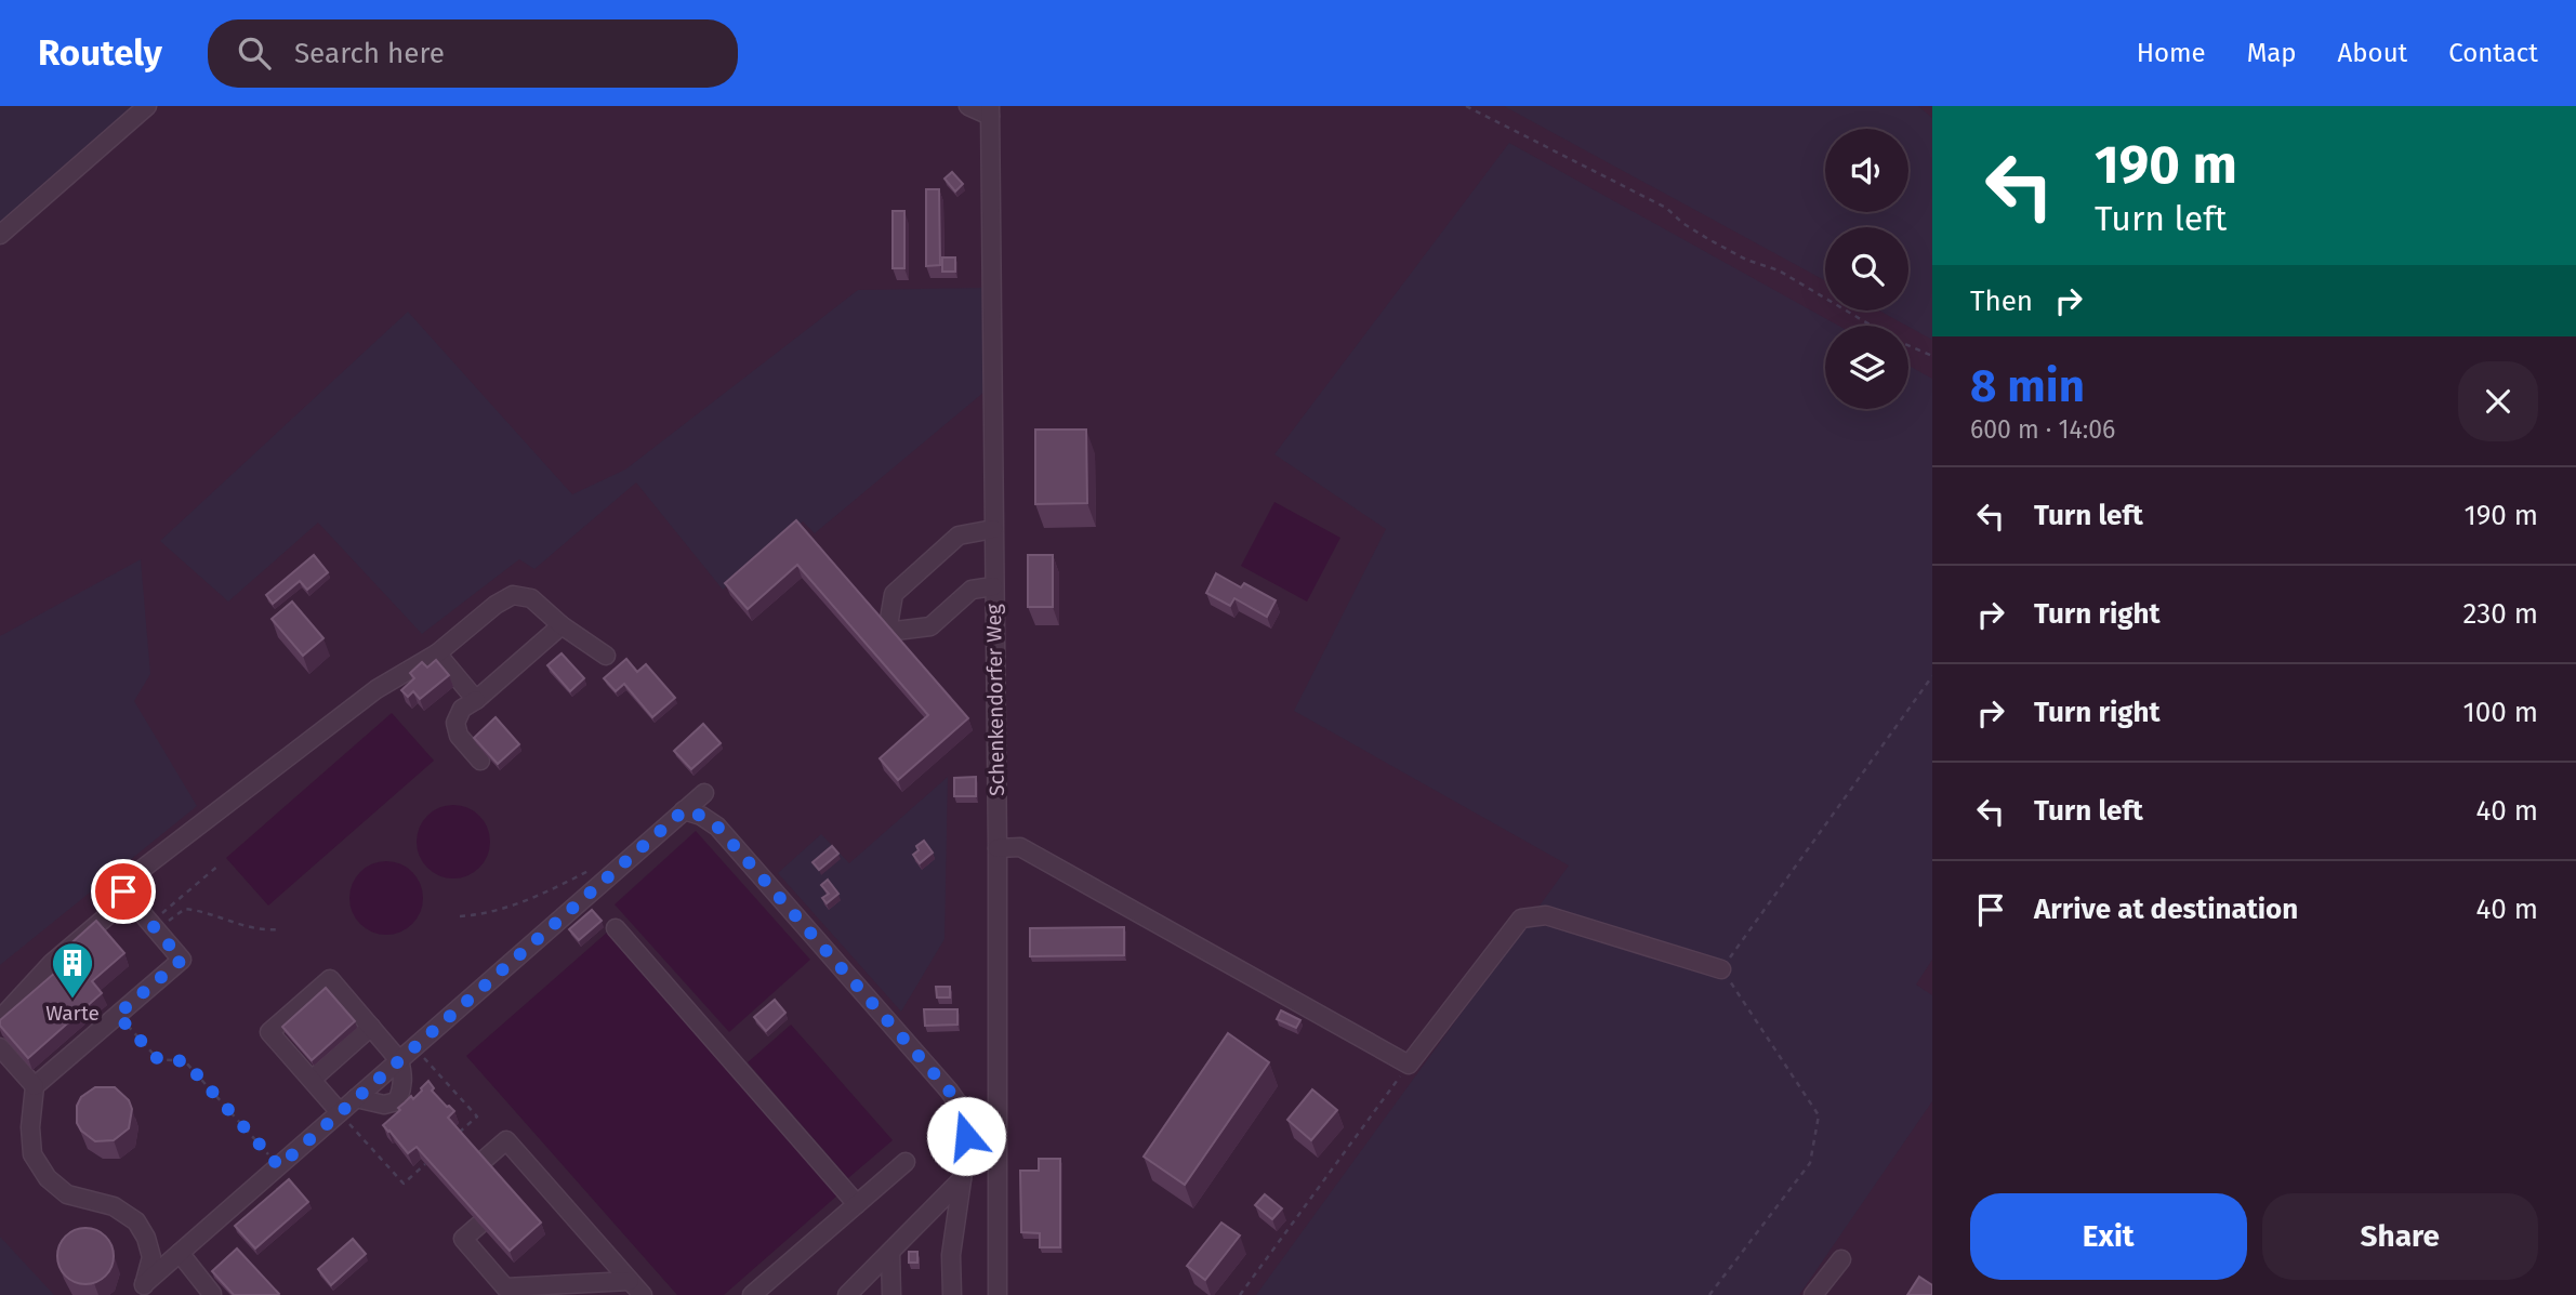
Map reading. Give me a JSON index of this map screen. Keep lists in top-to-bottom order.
{
  "streets": {
    "street": ["Schenkendorfer Weg"]
  },
  "places": {
    "building": ["Warte"]
  },
  "page": {
    "header": "Routely",
    "search": "Search here",
    "nav": [
      "Home",
      "Map",
      "About",
      "Contact"
    ],
    "turn": ["190 m", "Turn left"],
    "then": "Then",
    "heading": ["8 min", "600 m · 14:06"],
    "list": [
      {
        "name": "Turn left",
        "value": "190 m"
      },
      {
        "name": "Turn right",
        "value": "230 m"
      },
      {
        "name": "Turn right",
        "value": "100 m"
      },
      {
        "name": "Turn left",
        "value": "40 m"
      },
      {
        "name": "Arrive at destination",
        "value": "40 m"
      }
    ],
    "buttons": ["Exit", "Share"]
  }
}
